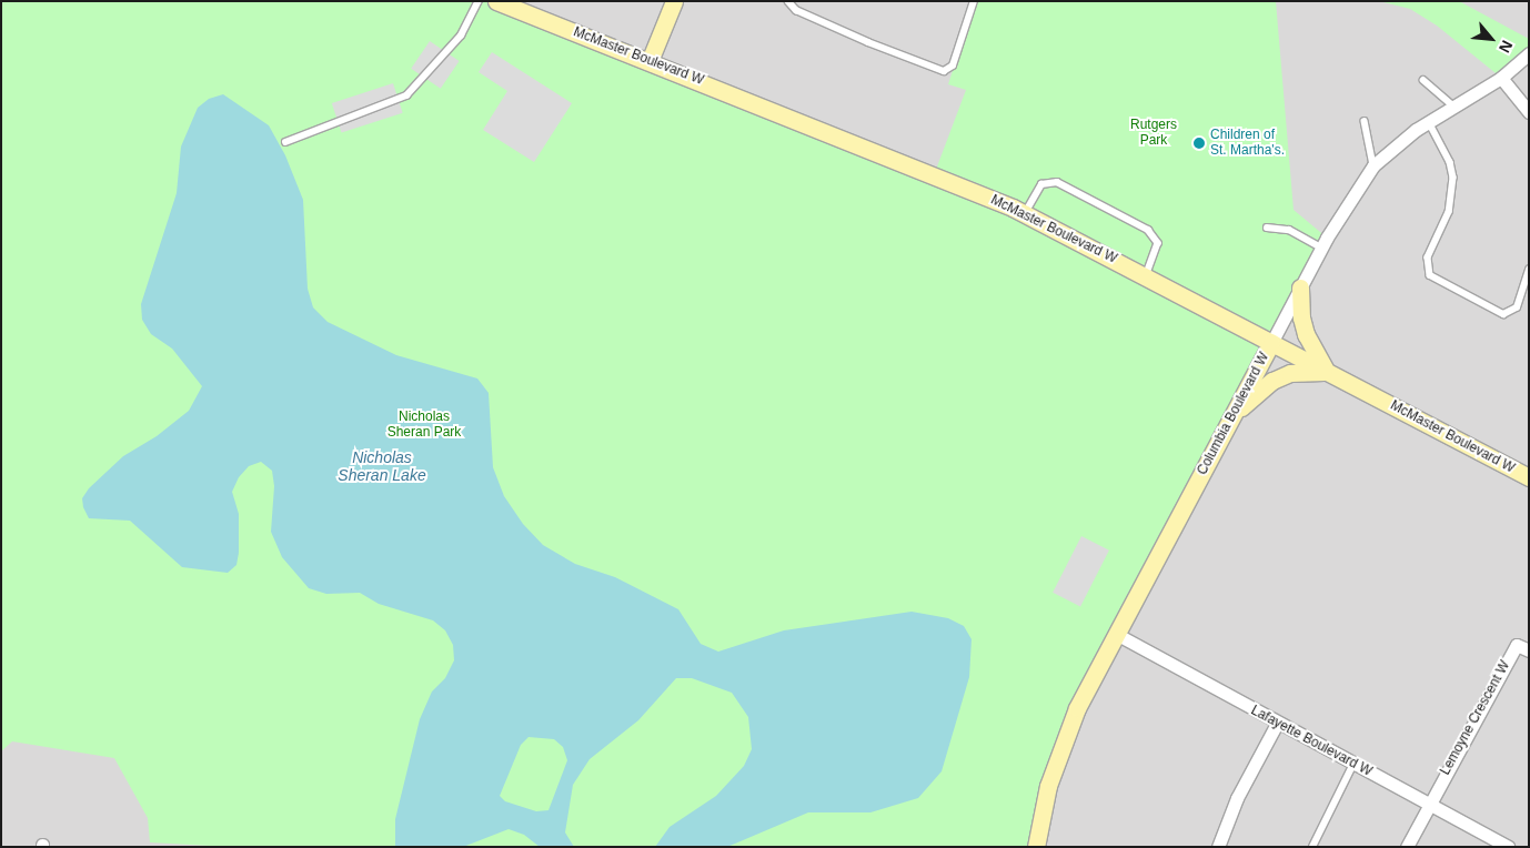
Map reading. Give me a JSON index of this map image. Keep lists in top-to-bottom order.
{
  "streets": {
    "street": [
      "McMaster Boulevard W",
      "Columbia Boulevard W",
      "Lemoyne Crescent W",
      "Lafayette Boulevard W"
    ]
  },
  "crossings": [
    ["McMaster Boulevard W", "Columbia Boulevard W"],
    ["Columbia Boulevard W", "Lafayette Boulevard W"],
    ["Lemoyne Crescent W", "Lafayette Boulevard W"]
  ],
  "water": ["Nicholas Sheran Lake"],
  "parks": ["Rutgers Park", "Nicholas Sheran Park"],
  "places": ["Children of St. Martha's."],
  "north": "bottom right"
}
